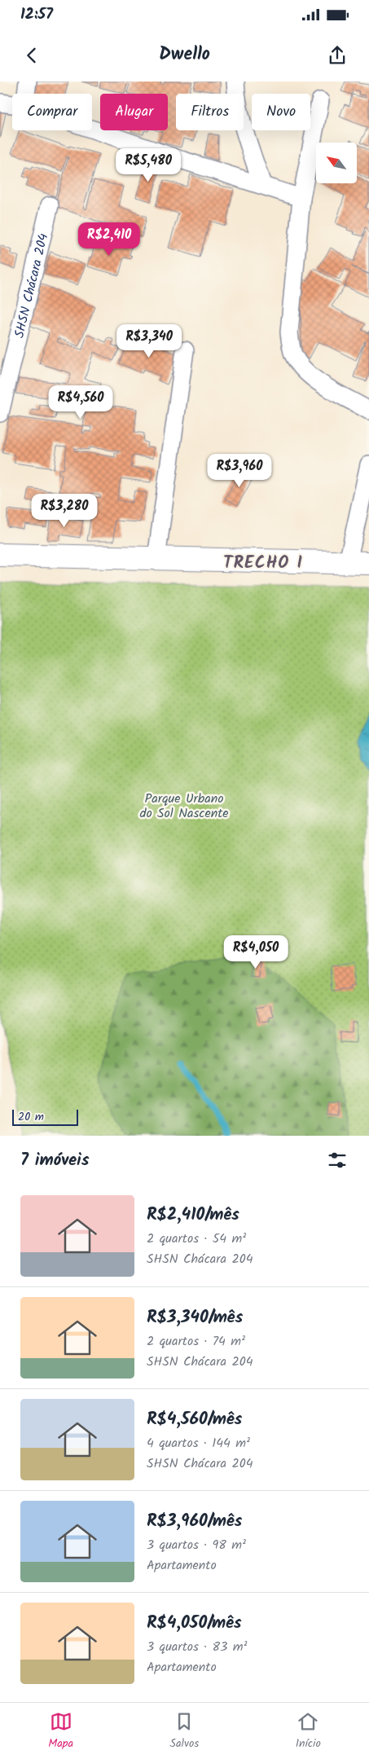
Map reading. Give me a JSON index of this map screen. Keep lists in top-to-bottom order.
{
  "streets": {
    "street": ["SHSN Chácara 204"]
  },
  "districts": ["TRECHO I"],
  "parks": ["Parque Urbano do Sol Nascente"],
  "scale_bar": "20 m",
  "north": "top left",
  "page": {
    "status": "12:57",
    "header": "Dwello",
    "chip": [
      "Comprar",
      "Alugar",
      "Filtros",
      "Novo"
    ],
    "price": [
      "R$5,480",
      "R$2,410",
      "R$3,340",
      "R$4,560",
      "R$3,960",
      "R$3,280",
      "R$4,050"
    ],
    "scale": "20 m",
    "heading": "7 imóveis",
    "list": [
      {
        "name": "R$2,410/mês",
        "note": "2 quartos · 54 m² · SHSN Chácara 204"
      },
      {
        "name": "R$3,340/mês",
        "note": "2 quartos · 74 m² · SHSN Chácara 204"
      },
      {
        "name": "R$4,560/mês",
        "note": "4 quartos · 144 m² · SHSN Chácara 204"
      },
      {
        "name": "R$3,960/mês",
        "note": "3 quartos · 98 m² · Apartamento"
      },
      {
        "name": "R$4,050/mês",
        "note": "3 quartos · 83 m² · Apartamento"
      }
    ],
    "tabs": ["Mapa", "Salvos", "Início"]
  }
}
